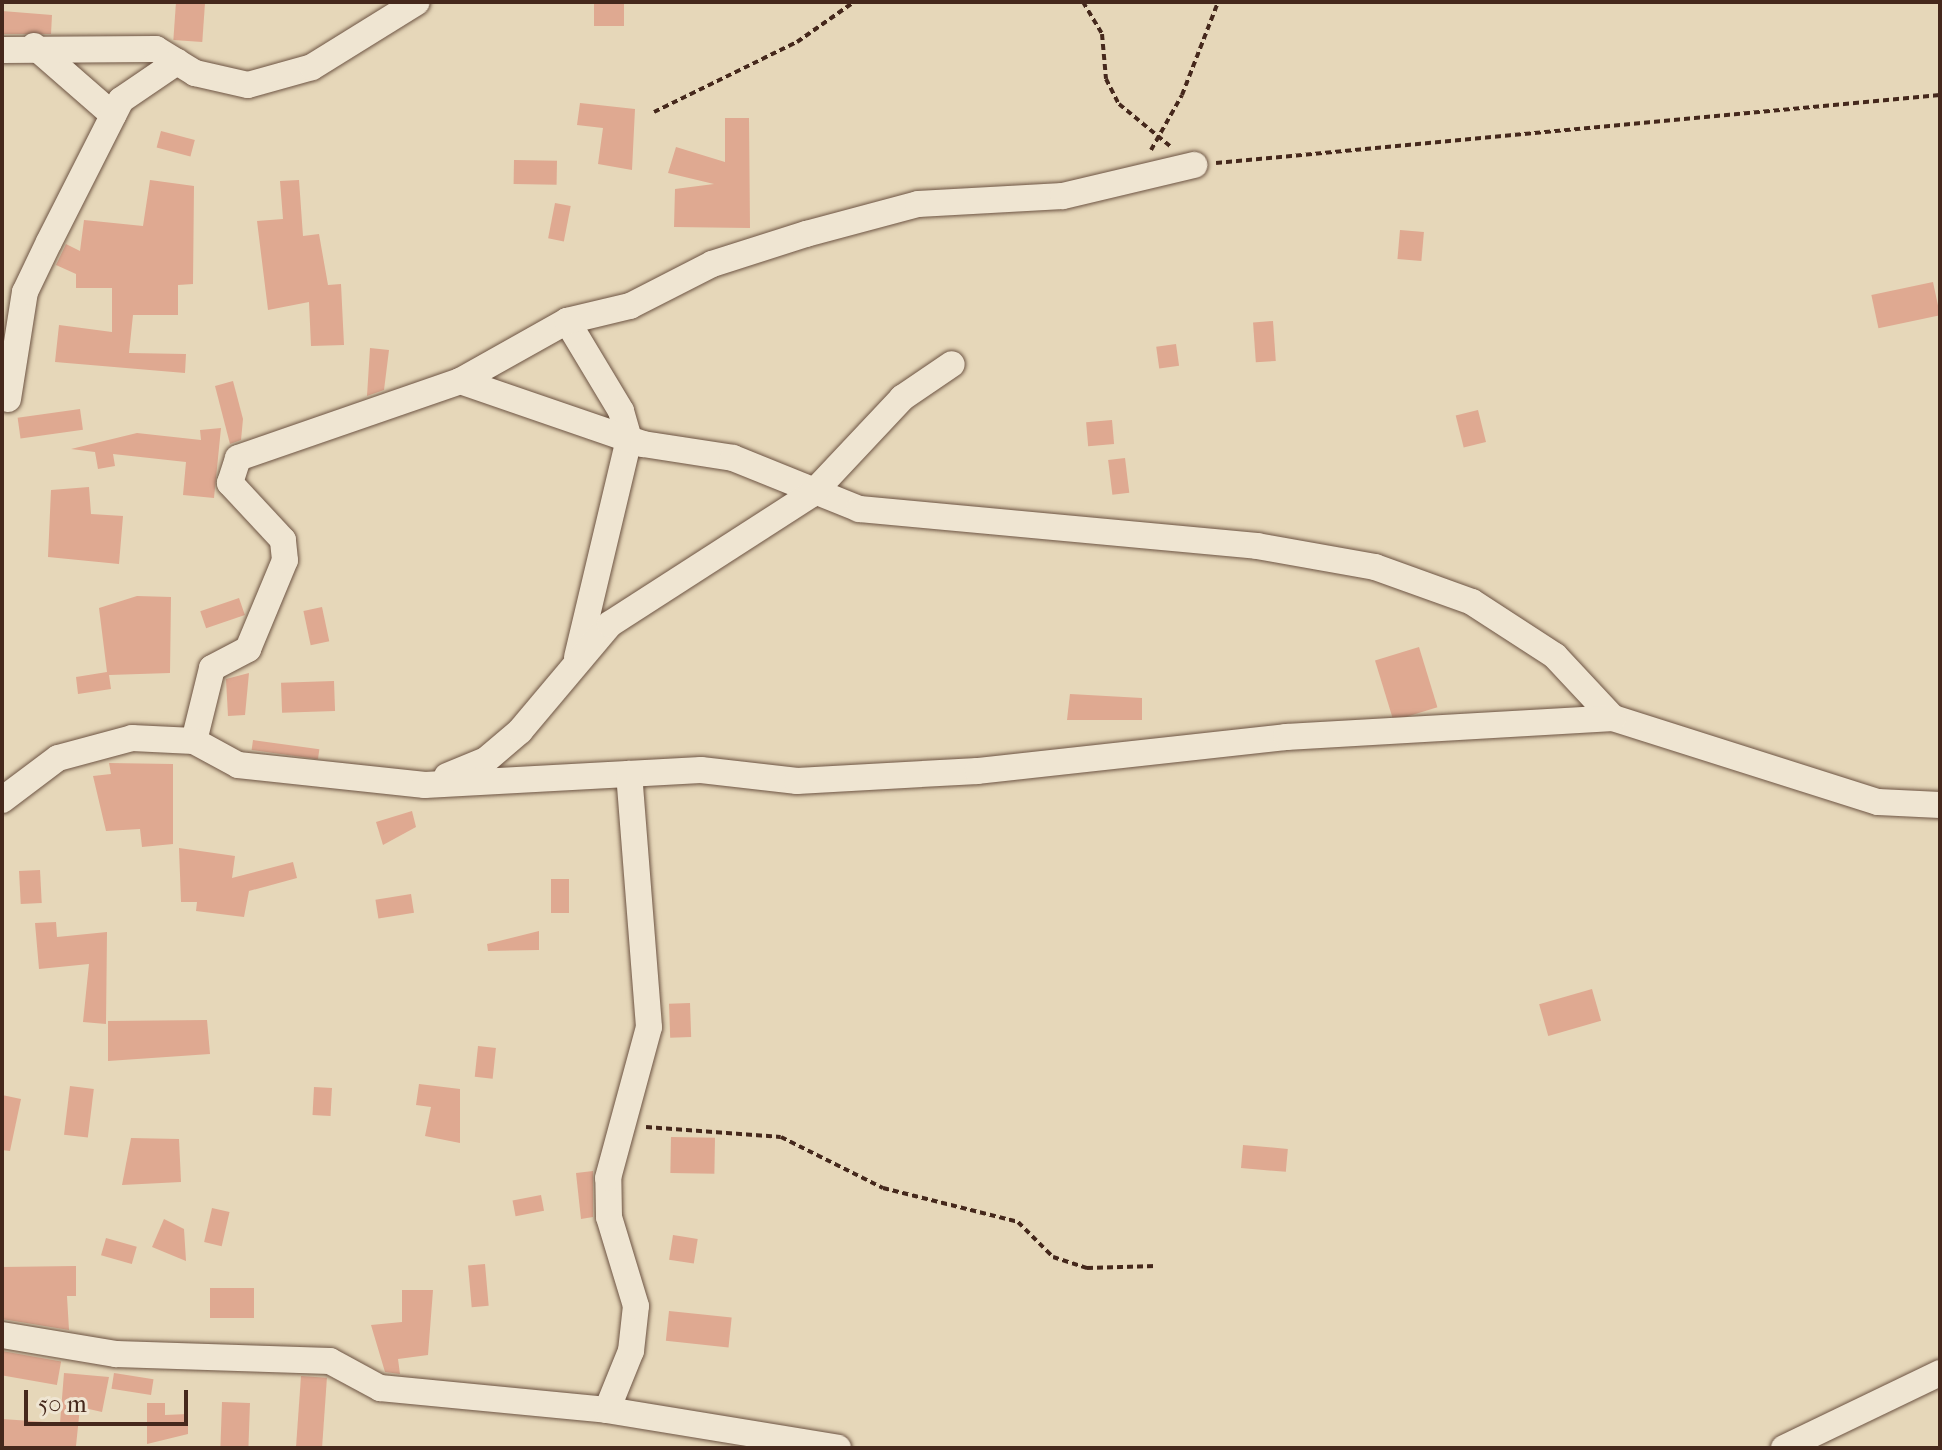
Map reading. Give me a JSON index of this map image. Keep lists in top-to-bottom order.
{
  "scale_bar": "50 m"
}
